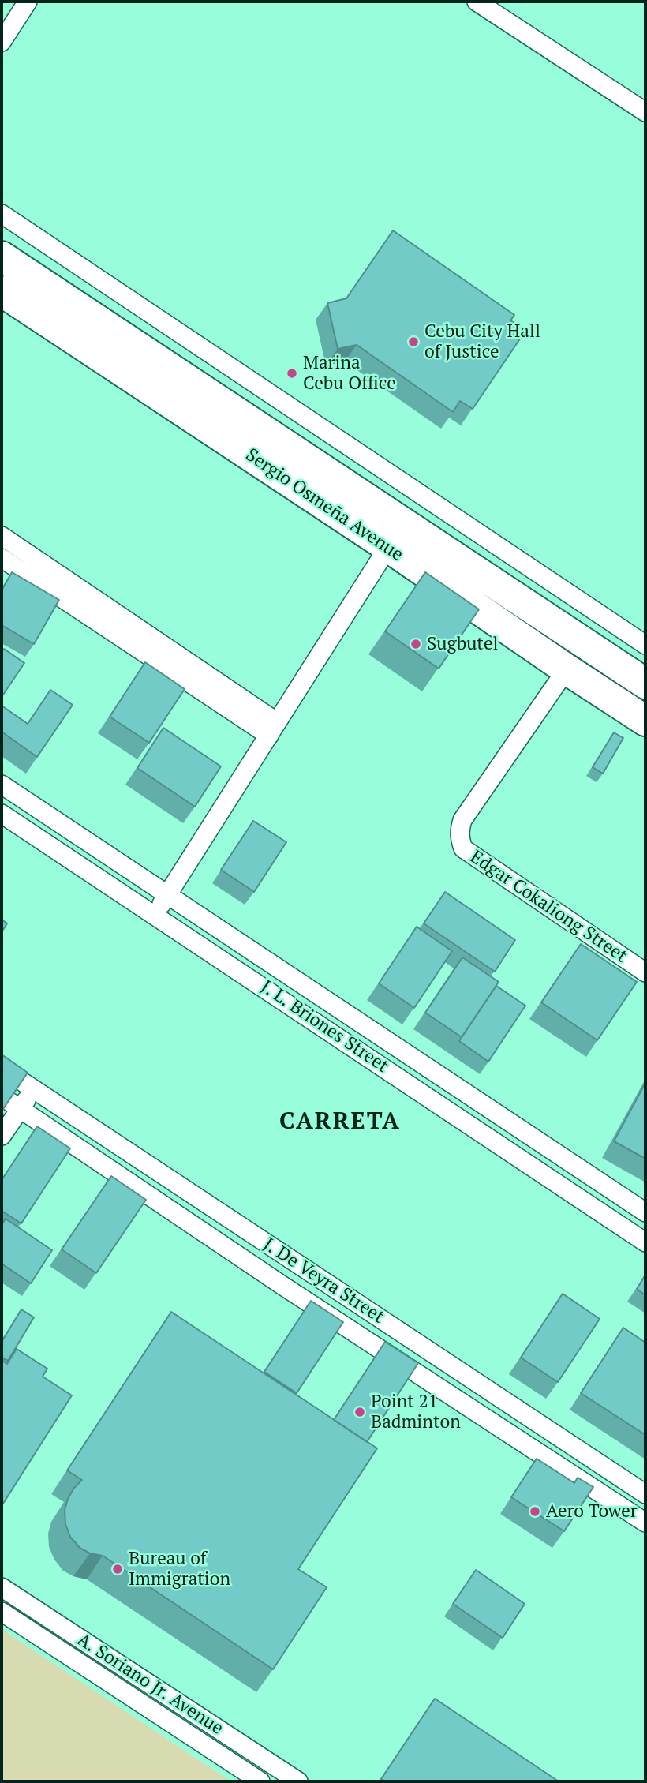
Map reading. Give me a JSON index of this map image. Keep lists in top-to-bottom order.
{
  "streets": {
    "highway": ["Sergio Osmeña Avenue"],
    "street": [
      "Edgar Cokaliong Street",
      "J. L. Briones Street",
      "J. De Veyra Street",
      "A. Soriano Jr. Avenue"
    ]
  },
  "crossings": [
    ["Sergio Osmeña Avenue", "Edgar Cokaliong Street"]
  ],
  "districts": ["CARRETA"],
  "places": [
    "Cebu City Hall of Justice",
    "Marina Cebu Office",
    "Sugbutel",
    "Point 21 Badminton",
    "Aero Tower",
    "Bureau of Immigration"
  ]
}
